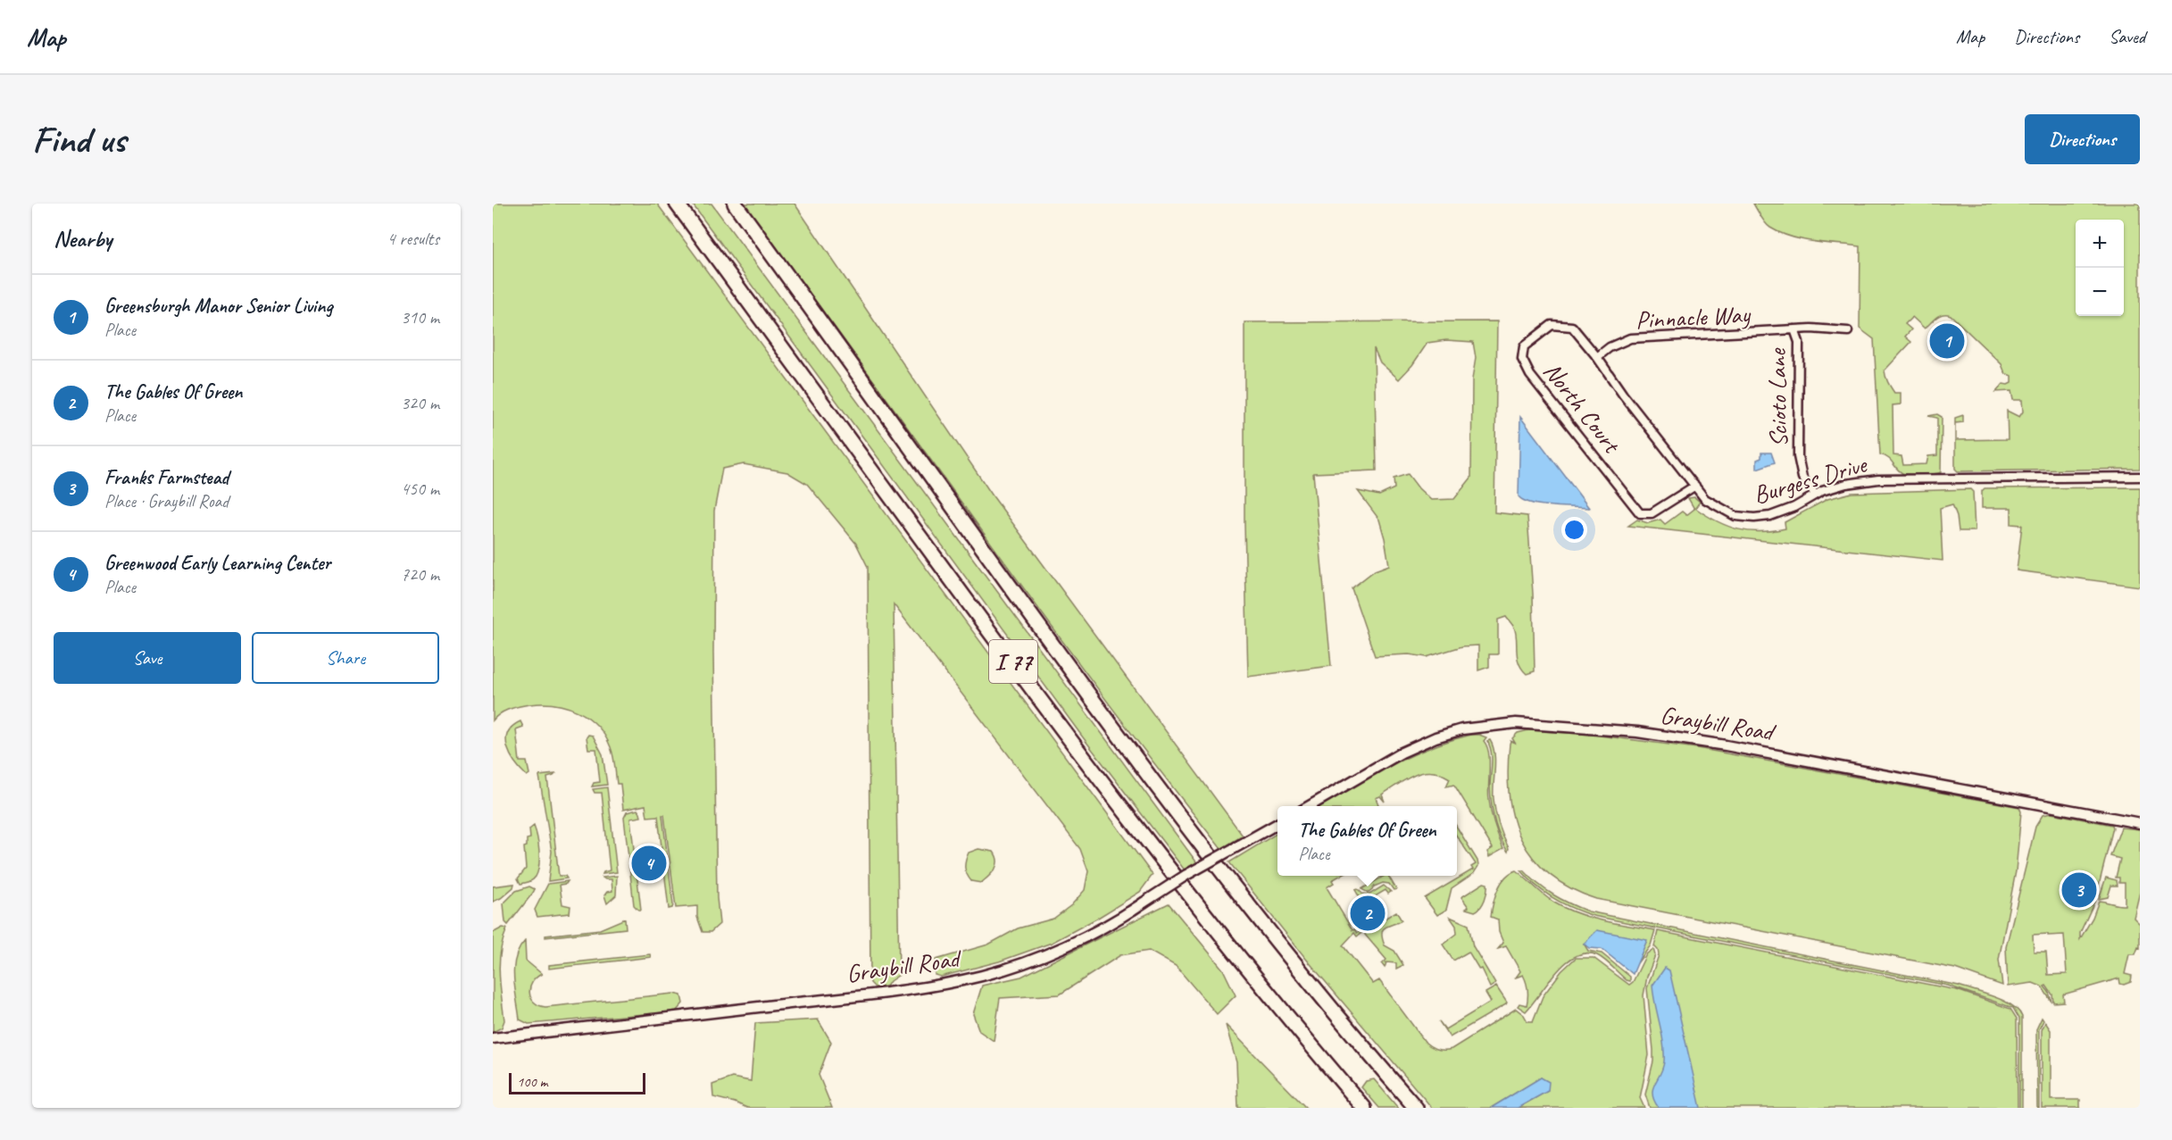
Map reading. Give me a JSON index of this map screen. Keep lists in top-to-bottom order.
{
  "streets": {
    "highway": ["I 77"],
    "street": [
      "Pinnacle Way",
      "Scioto Lane",
      "North Court",
      "Burgess Drive",
      "Graybill Road"
    ]
  },
  "crossings": [
    ["Pinnacle Way", "Scioto Lane"],
    ["Pinnacle Way", "North Court"],
    ["Pinnacle Way", "Burgess Drive"],
    ["Scioto Lane", "Burgess Drive"],
    ["North Court", "Burgess Drive"]
  ],
  "scale_bar": "100 m",
  "page": {
    "header": "Map",
    "nav": ["Map", "Directions", "Saved"],
    "buttons": [
      "Directions",
      ["Save", "Share"]
    ],
    "title": "Find us",
    "heading": ["Nearby", "4 results"],
    "map_buttons": ["+", "−"],
    "list": [
      {
        "mark": "1",
        "name": "Greensburgh Manor Senior Living",
        "note": "Place",
        "value": "310 m"
      },
      {
        "mark": "2",
        "name": "The Gables Of Green",
        "note": "Place",
        "value": "320 m"
      },
      {
        "mark": "3",
        "name": "Franks Farmstead",
        "note": "Place · Graybill Road",
        "value": "450 m"
      },
      {
        "mark": "4",
        "name": "Greenwood Early Learning Center",
        "note": "Place",
        "value": "720 m"
      }
    ],
    "pins": [
      "1",
      "4",
      "3",
      "2"
    ],
    "popup": ["The Gables Of Green", "Place"],
    "scale": "100 m"
  }
}
